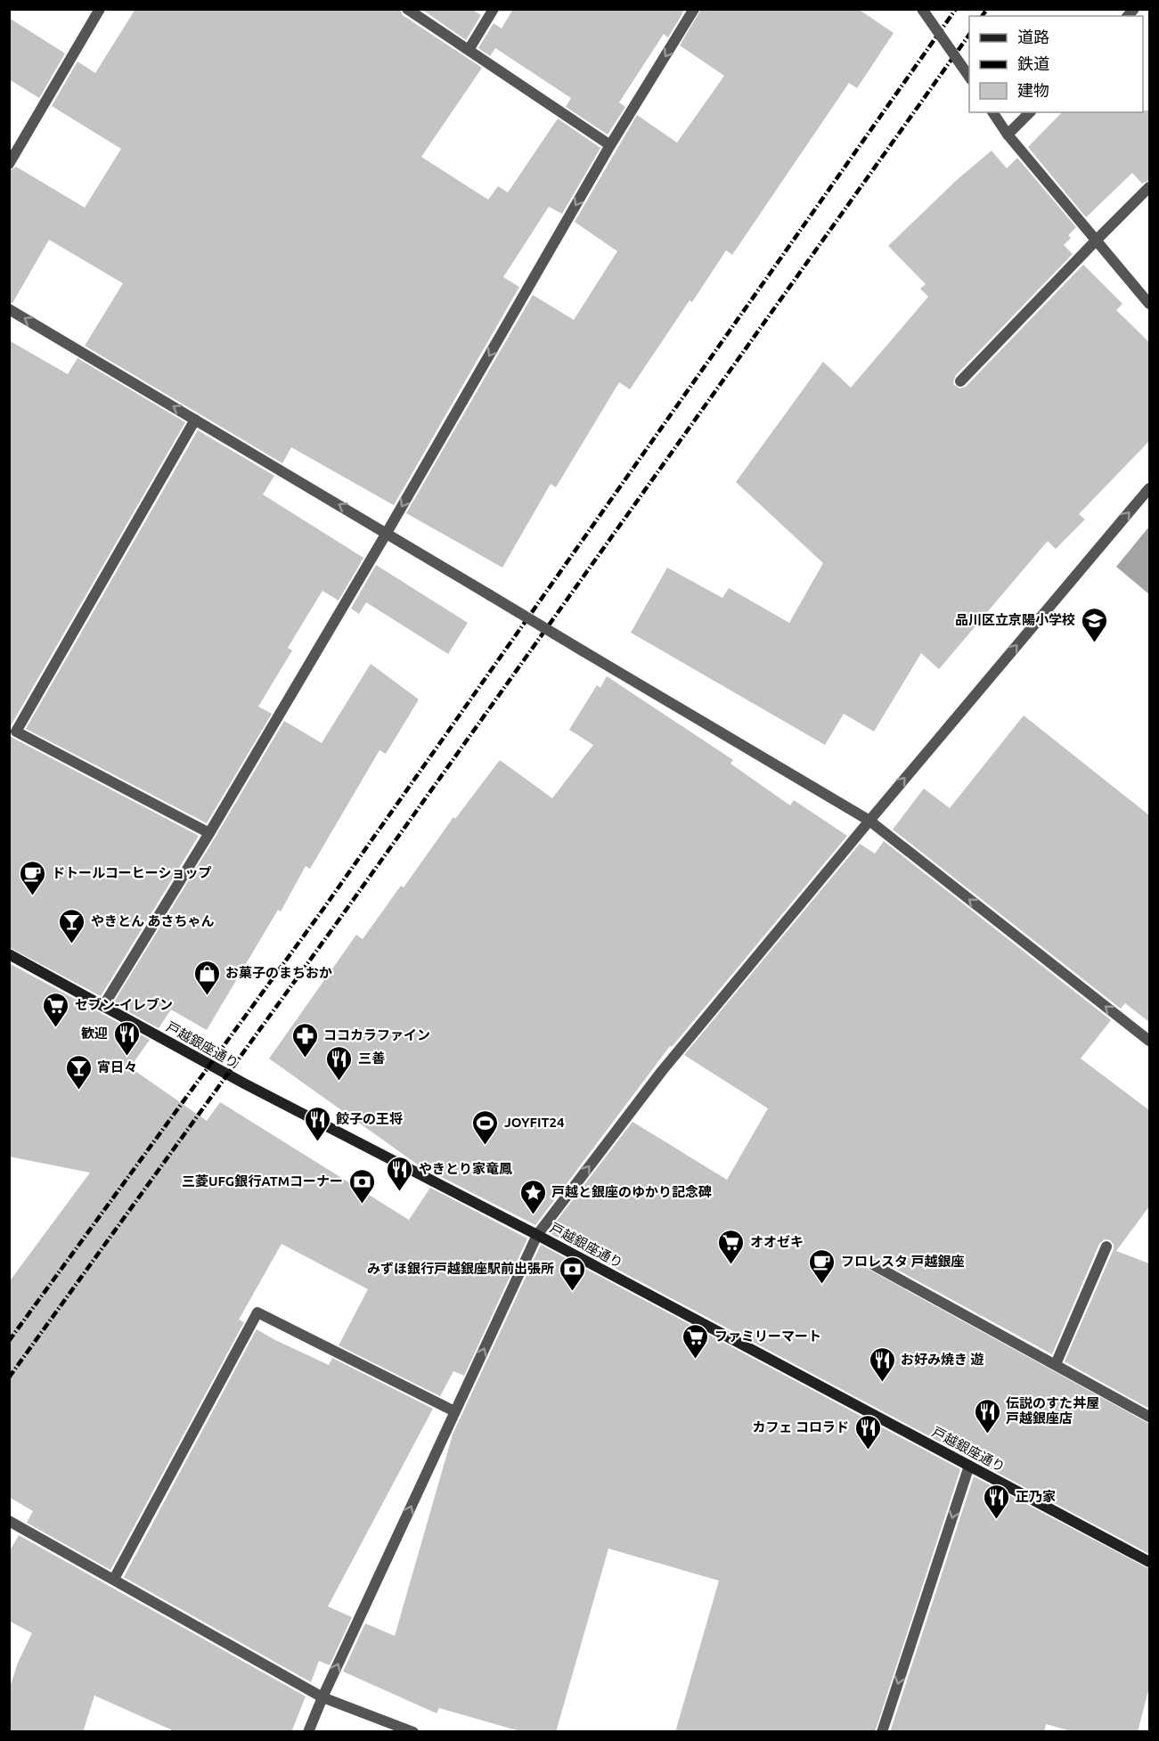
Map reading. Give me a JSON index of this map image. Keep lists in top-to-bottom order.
{
  "streets": {
    "street": ["戸越銀座通り"]
  },
  "places": {
    "school or university": ["品川区立京陽小学校"],
    "cafe": ["ドトールコーヒーショップ", "フロレスタ 戸越銀座"],
    "bar": ["やきとん あさちゃん", "宵日々"],
    "shop": ["お菓子のまちおか"],
    "supermarket": ["セブン-イレブン", "オオゼキ", "ファミリーマート"],
    "restaurant": [
      "歓迎",
      "三善",
      "餃子の王将",
      "やきとり家竜鳳",
      "お好み焼き 遊",
      "伝説のすた丼屋 戸越銀座店",
      "カフェ コロラド",
      "正乃家"
    ],
    "pharmacy": ["ココカラファイン"],
    "sports": ["JOYFIT24"],
    "bank": ["三菱UFG銀行ATMコーナー", "みずほ銀行戸越銀座駅前出張所"],
    "place": ["戸越と銀座のゆかり記念碑"]
  },
  "legend": ["道路", "鉄道", "建物"]
}
